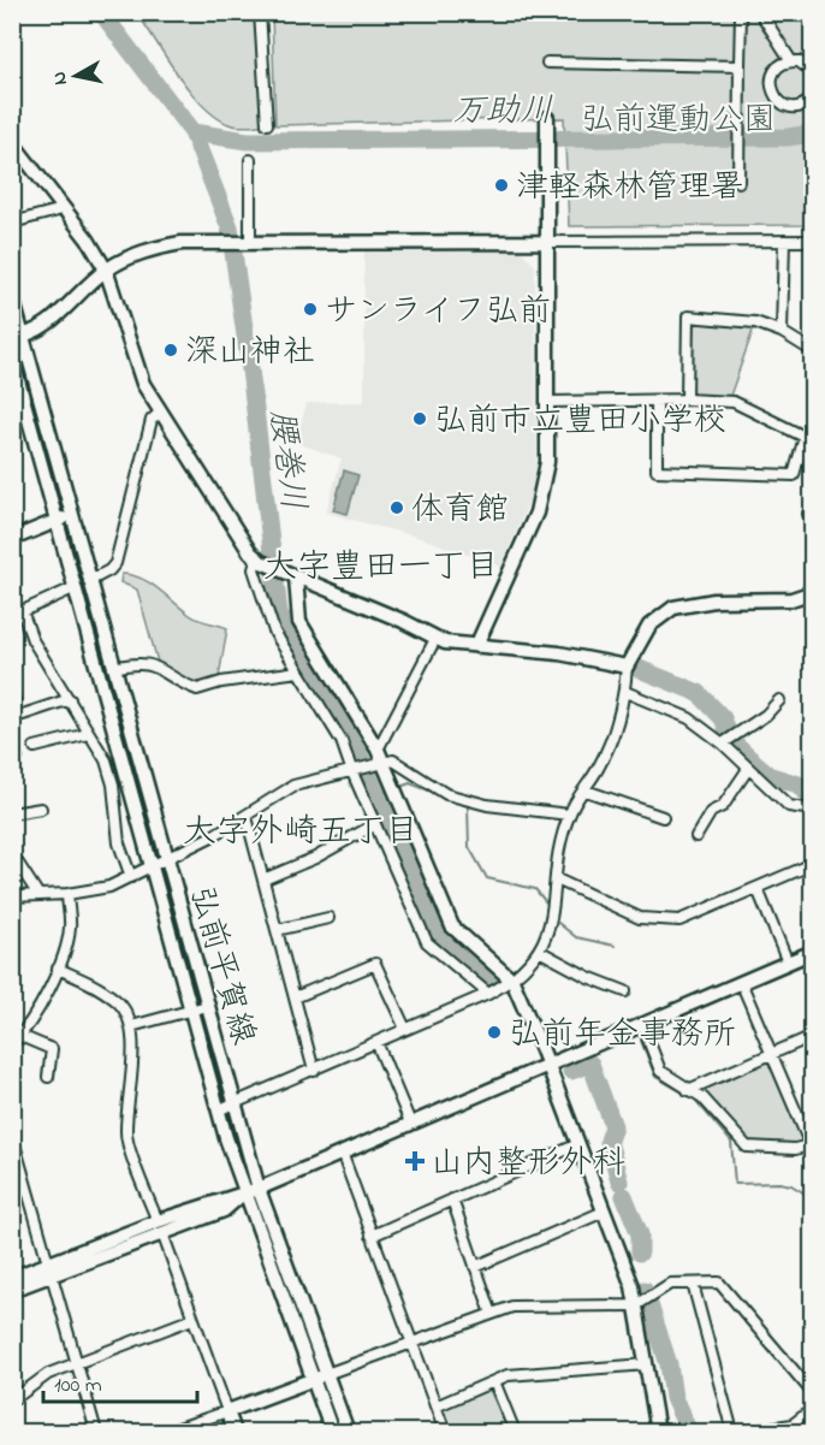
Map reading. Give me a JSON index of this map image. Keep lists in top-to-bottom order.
{
  "streets": {
    "main road": ["弘前平賀線"]
  },
  "districts": ["大字豊田一丁目", "大字外崎五丁目"],
  "water": ["万助川", "腰巻川"],
  "parks": ["弘前運動公園"],
  "places": {
    "other": [
      "津軽森林管理署",
      "サンライフ弘前",
      "深山神社",
      "弘前市立豊田小学校",
      "体育館",
      "弘前年金事務所"
    ],
    "health": ["山内整形外科"]
  },
  "scale_bar": "100 m",
  "north": "left"
}
